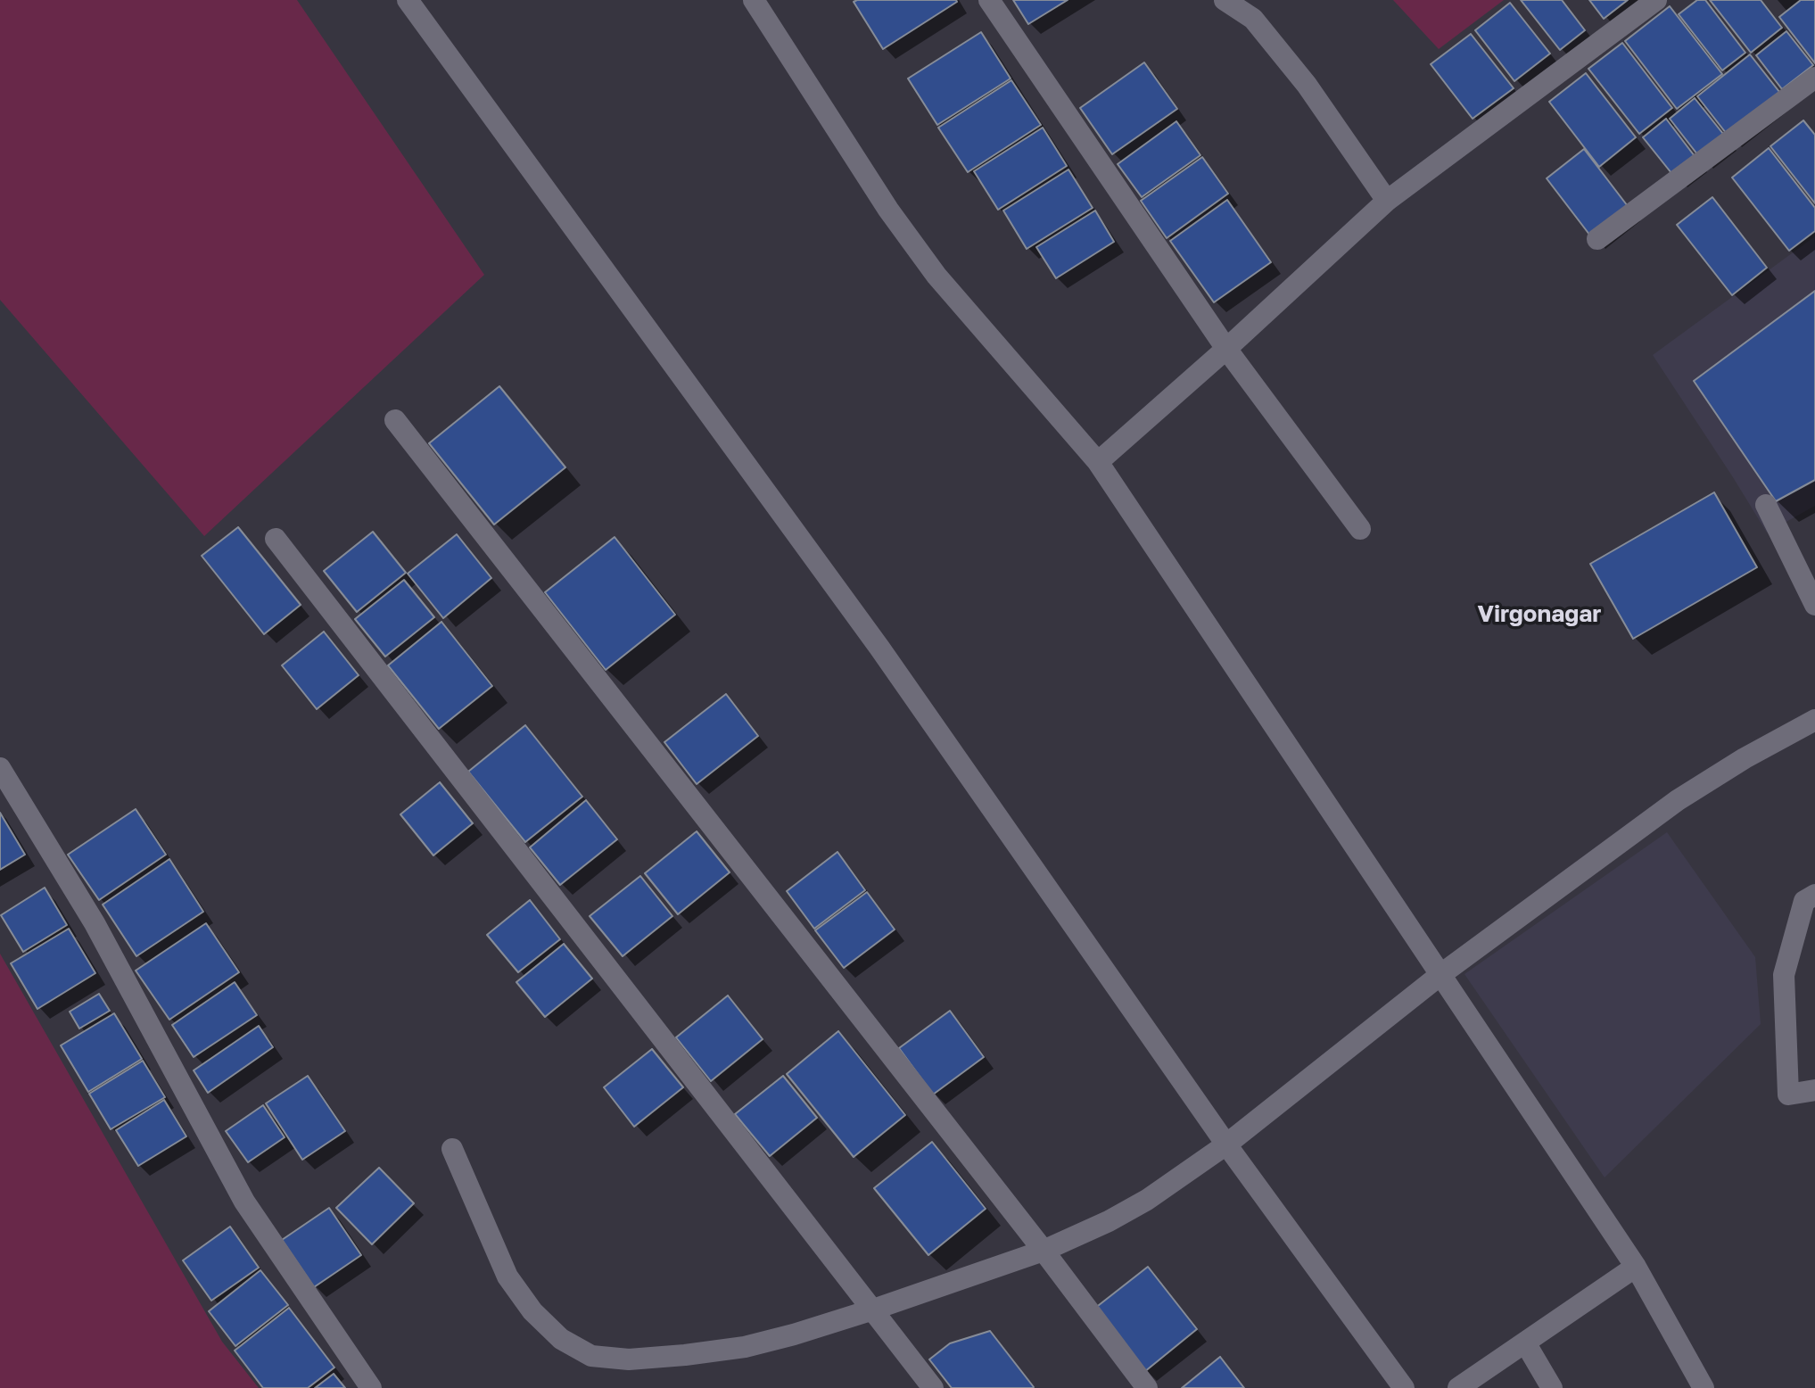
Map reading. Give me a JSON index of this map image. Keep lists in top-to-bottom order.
{
  "districts": ["Virgonagar"]
}
